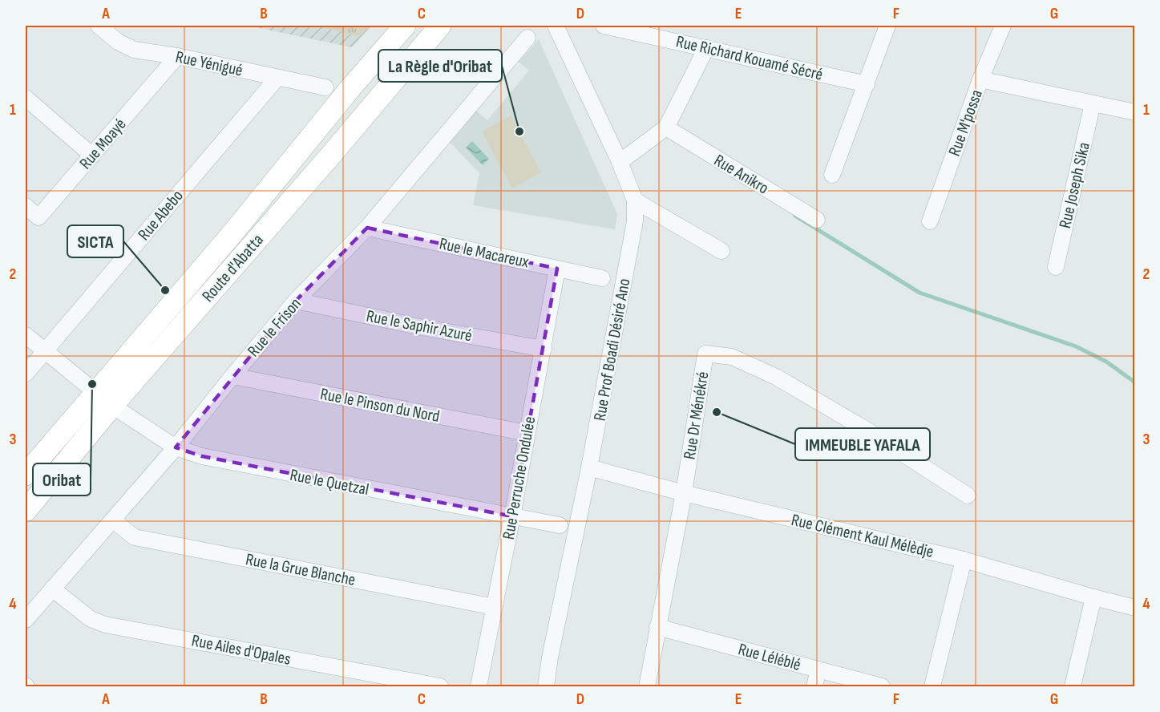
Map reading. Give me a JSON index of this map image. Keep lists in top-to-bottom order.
{
  "streets": {
    "street": [
      "Rue Richard Kouamé Sécré",
      "Rue Yénigué",
      "Rue M'possa",
      "Rue Moayé",
      "Rue Anikro",
      "Rue Joseph Sika",
      "Rue Abebo",
      "Rue le Macareux",
      "Route d'Abatta",
      "Rue le Saphir Azuré",
      "Rue le Frison",
      "Rue Prof Boadi Désiré Ano",
      "Rue le Pinson du Nord",
      "Rue Dr Ménékré",
      "Rue Perruche Ondulée",
      "Rue le Quetzal",
      "Rue Clément Kaul Mélèdje",
      "Rue la Grue Blanche",
      "Rue Ailes d'Opales",
      "Rue Léléblé"
    ]
  },
  "crossings": [
    ["Rue Yénigué", "Rue Moayé"],
    ["Rue Yénigué", "Rue Abebo"],
    ["Rue Abebo", "Rue le Quetzal"],
    ["Rue le Macareux", "Rue le Frison"],
    ["Rue le Macareux", "Rue Perruche Ondulée"],
    ["Route d'Abatta", "Rue le Quetzal"],
    ["Rue le Saphir Azuré", "Rue le Frison"],
    ["Rue le Saphir Azuré", "Rue Perruche Ondulée"],
    ["Rue le Frison", "Rue le Pinson du Nord"],
    ["Rue le Frison", "Rue le Quetzal"],
    ["Rue le Frison", "Rue la Grue Blanche"],
    ["Rue le Frison", "Rue Ailes d'Opales"],
    ["Rue Prof Boadi Désiré Ano", "Rue Clément Kaul Mélèdje"],
    ["Rue le Pinson du Nord", "Rue Perruche Ondulée"],
    ["Rue Dr Ménékré", "Rue Clément Kaul Mélèdje"],
    ["Rue Dr Ménékré", "Rue Léléblé"],
    ["Rue Perruche Ondulée", "Rue le Quetzal"],
    ["Rue Perruche Ondulée", "Rue la Grue Blanche"]
  ],
  "places": [
    "La Règle d'Oribat",
    "SICTA",
    "Oribat",
    "IMMEUBLE YAFALA"
  ],
  "grid": {
    "columns": [
      "A",
      "B",
      "C",
      "D",
      "E",
      "F",
      "G"
    ],
    "rows": [
      "1",
      "2",
      "3",
      "4"
    ]
  }
}
